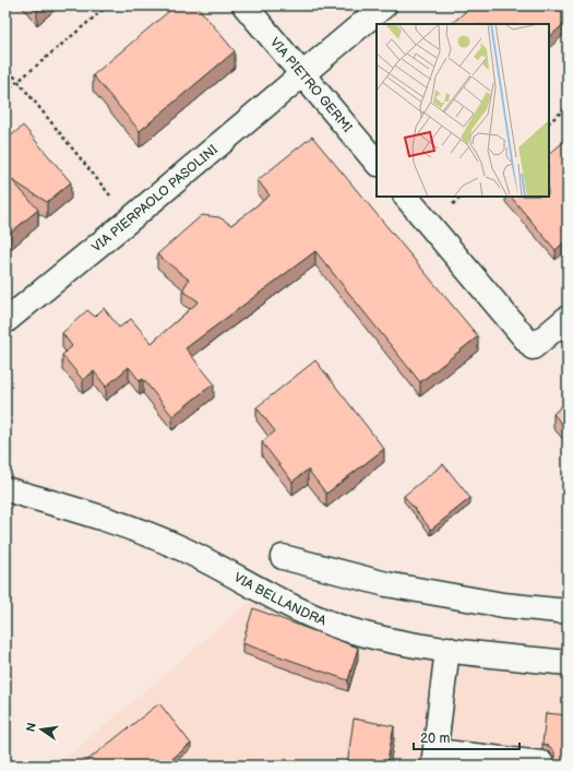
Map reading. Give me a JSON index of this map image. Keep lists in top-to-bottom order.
{
  "streets": {
    "street": ["VIA PIETRO GERMI", "VIA PIERPAOLO PASOLINI", "VIA BELLANDRA"]
  },
  "crossings": [
    ["VIA PIETRO GERMI", "VIA PIERPAOLO PASOLINI"]
  ],
  "scale_bar": "20 m",
  "north": "left"
}
